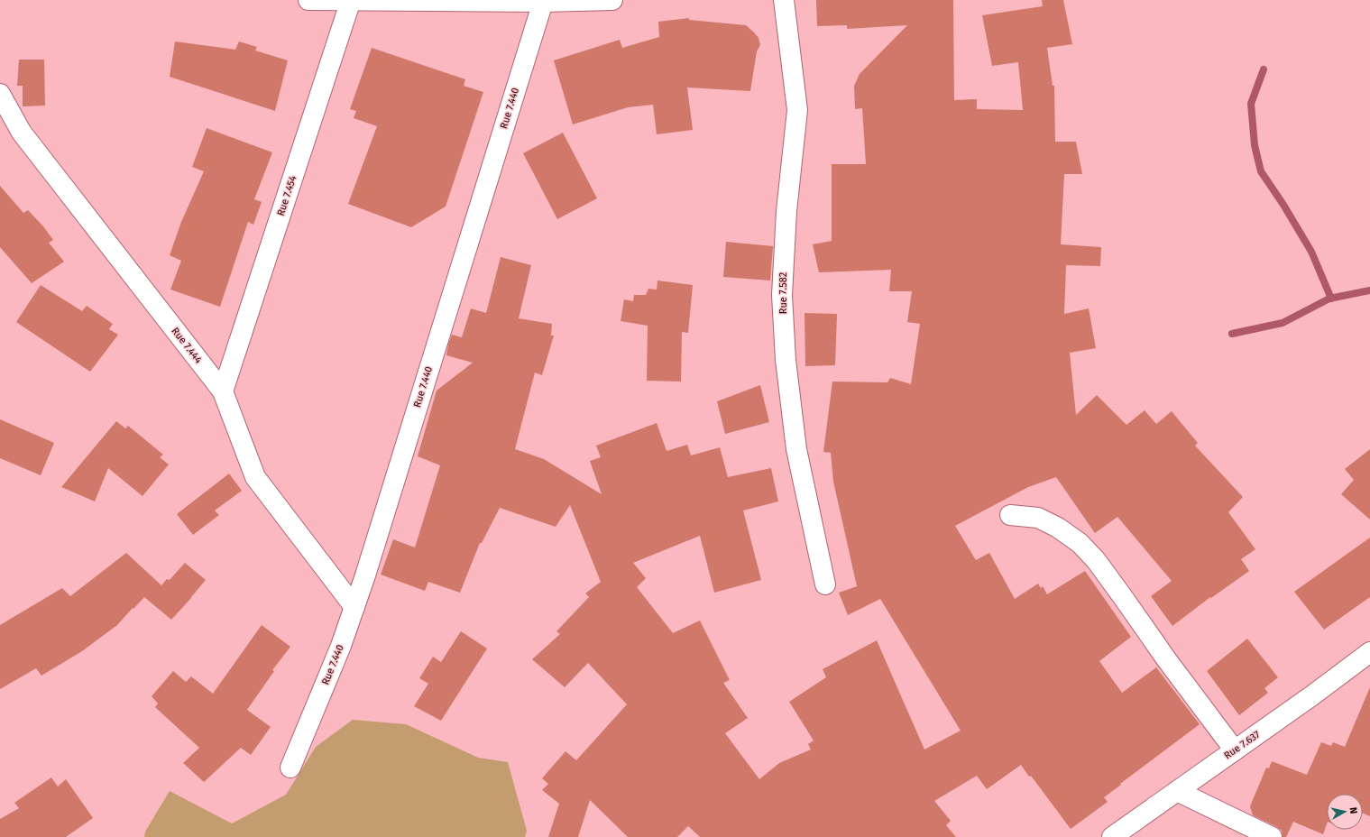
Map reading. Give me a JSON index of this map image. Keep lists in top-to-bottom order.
{
  "streets": {
    "street": [
      "Rue 7.440",
      "Rue 7.454",
      "Rue 7.582",
      "Rue 7.444",
      "Rue 7.637"
    ]
  },
  "crossings": [
    ["Rue 7.440", "Rue 7.444"],
    ["Rue 7.454", "Rue 7.444"]
  ],
  "north": "right"
}
